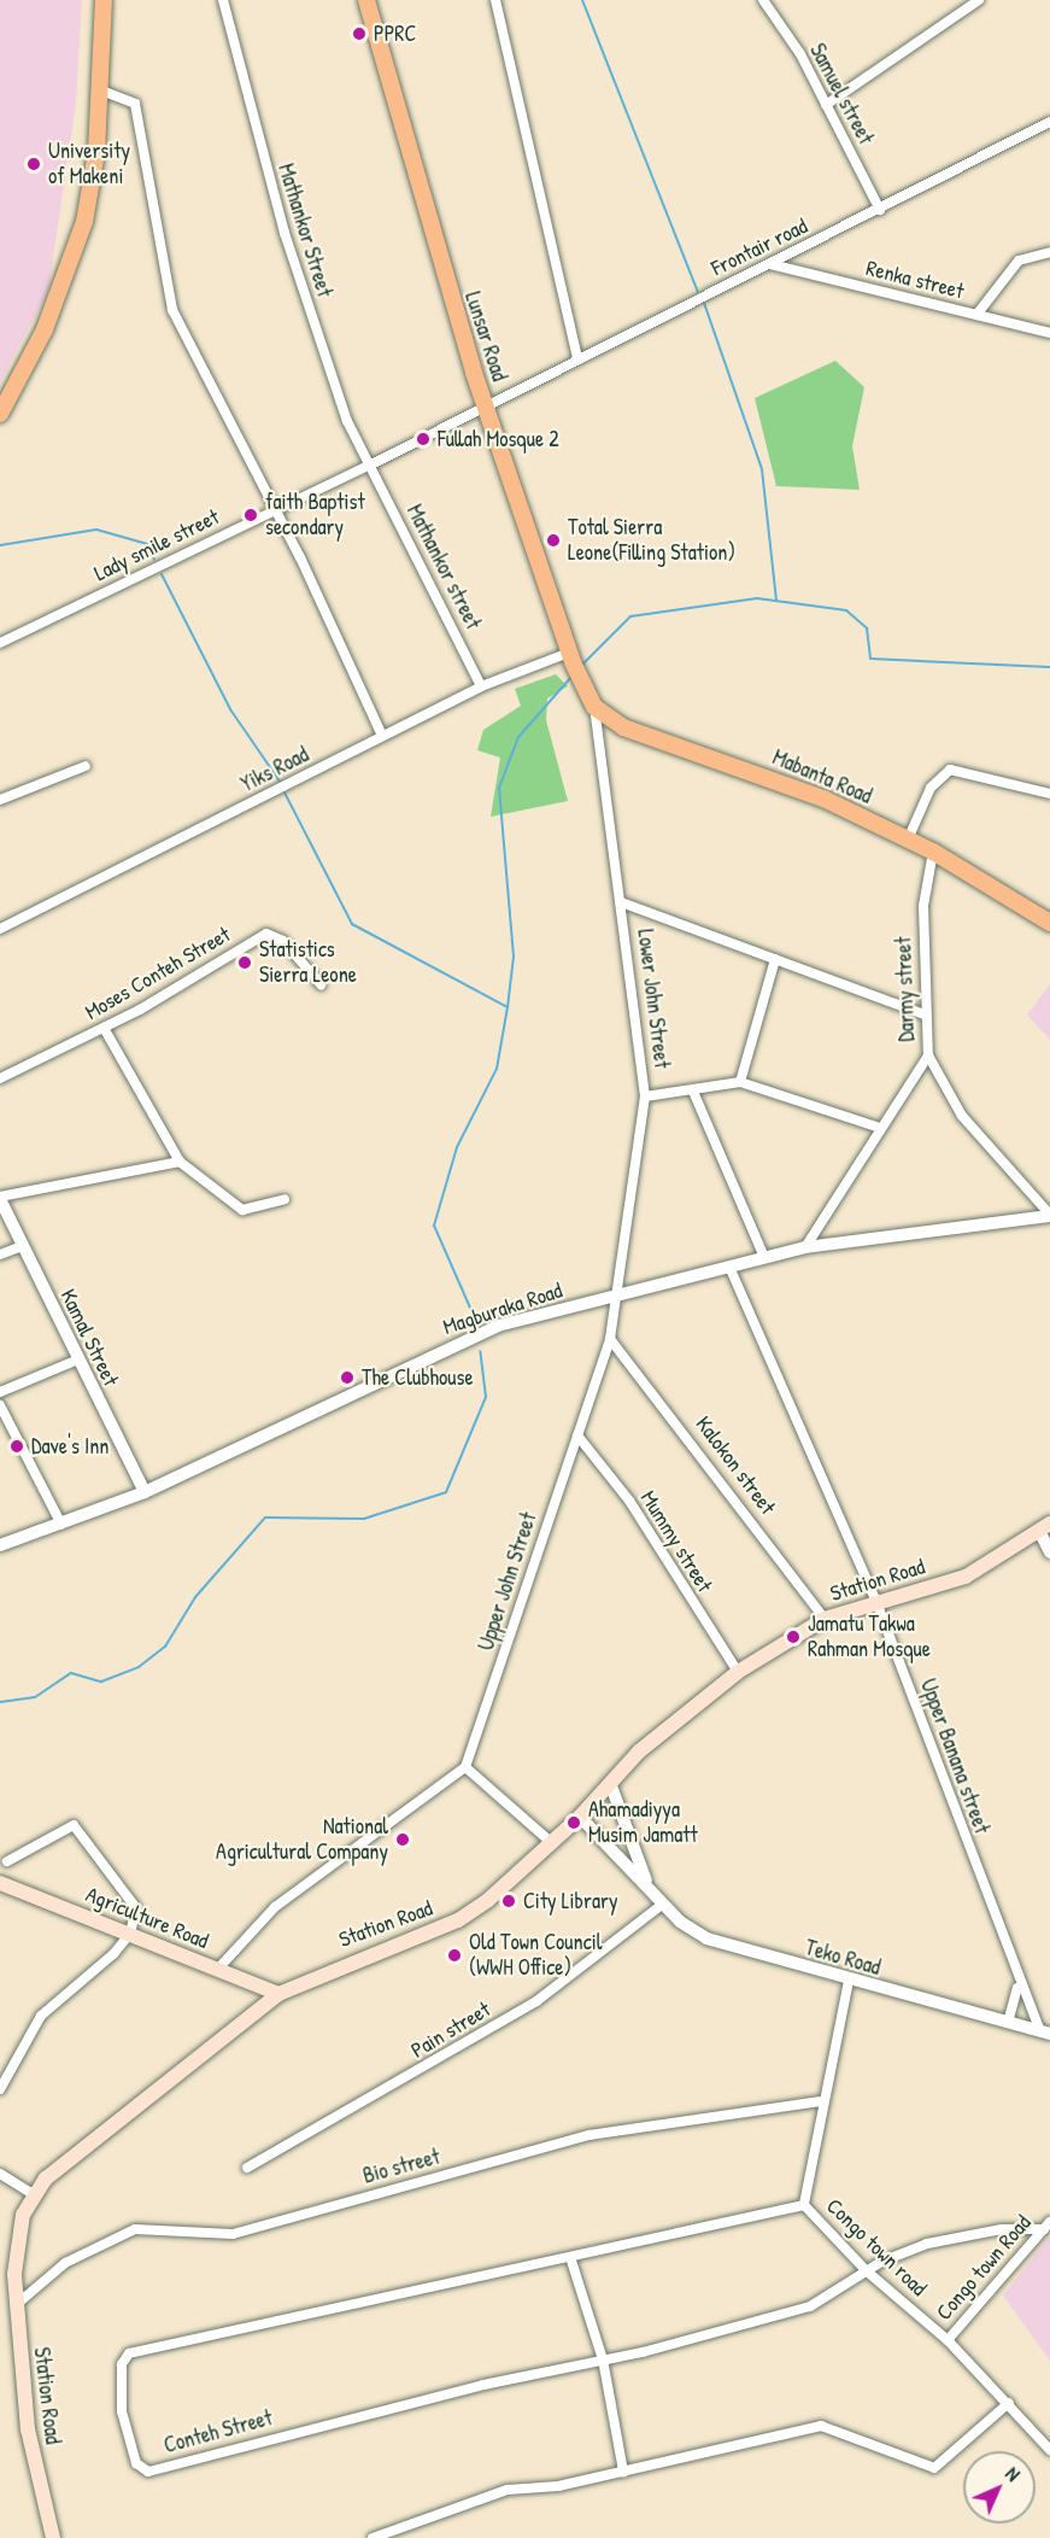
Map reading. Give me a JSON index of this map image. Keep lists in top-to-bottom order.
{
  "streets": {
    "main road": [
      "Lunsar Road",
      "Mabanta Road",
      "Station Road",
      "Agriculture Road"
    ],
    "street": [
      "Samuel street",
      "Mathankor Street",
      "Frontair road",
      "Renka street",
      "Lady smile street",
      "Mathankor street",
      "Yiks Road",
      "Moses Conteh Street",
      "Darmy street",
      "Lower John Street",
      "Magburaka Road",
      "Kamal Street",
      "Kalokon street",
      "Mummy street",
      "Upper John Street",
      "Upper Banana street",
      "Teko Road",
      "Pain street",
      "Bio street",
      "Congo town road",
      "Congo town Road",
      "Conteh Street"
    ]
  },
  "crossings": [
    ["Samuel street", "Frontair road"],
    ["Mathankor Street", "Lady smile street"],
    ["Mathankor Street", "Mathankor street"],
    ["Frontair road", "Renka street"],
    ["Frontair road", "Lunsar Road"],
    ["Frontair road", "Lady smile street"],
    ["Lunsar Road", "Lady smile street"],
    ["Lunsar Road", "Yiks Road"],
    ["Lunsar Road", "Mabanta Road"],
    ["Lady smile street", "Mathankor street"],
    ["Mathankor street", "Yiks Road"],
    ["Mabanta Road", "Darmy street"],
    ["Mabanta Road", "Lower John Street"],
    ["Darmy street", "Magburaka Road"],
    ["Lower John Street", "Magburaka Road"],
    ["Lower John Street", "Upper John Street"],
    ["Magburaka Road", "Kamal Street"],
    ["Magburaka Road", "Upper John Street"],
    ["Magburaka Road", "Upper Banana street"],
    ["Kalokon street", "Station Road"],
    ["Kalokon street", "Upper John Street"],
    ["Mummy street", "Station Road"],
    ["Mummy street", "Upper John Street"],
    ["Station Road", "Upper Banana street"],
    ["Station Road", "Agriculture Road"],
    ["Station Road", "Teko Road"],
    ["Station Road", "Bio street"],
    ["Upper Banana street", "Teko Road"],
    ["Teko Road", "Pain street"],
    ["Teko Road", "Congo town road"],
    ["Bio street", "Congo town road"],
    ["Congo town road", "Congo town Road"],
    ["Congo town road", "Conteh Street"],
    ["Congo town Road", "Conteh Street"]
  ],
  "places": [
    "PPRC",
    "University of Makeni",
    "Fullah Mosque 2",
    "faith Baptist secondary",
    "Total Sierra Leone(Filling Station)",
    "Statistics Sierra Leone",
    "The Clubhouse",
    "Dave's Inn",
    "Jamatu Takwa Rahman Mosque",
    "Ahamadiyya Musim Jamatt",
    "National Agricultural Company",
    "City Library",
    "Old Town Council (WWH Office)"
  ],
  "north": "top right"
}
